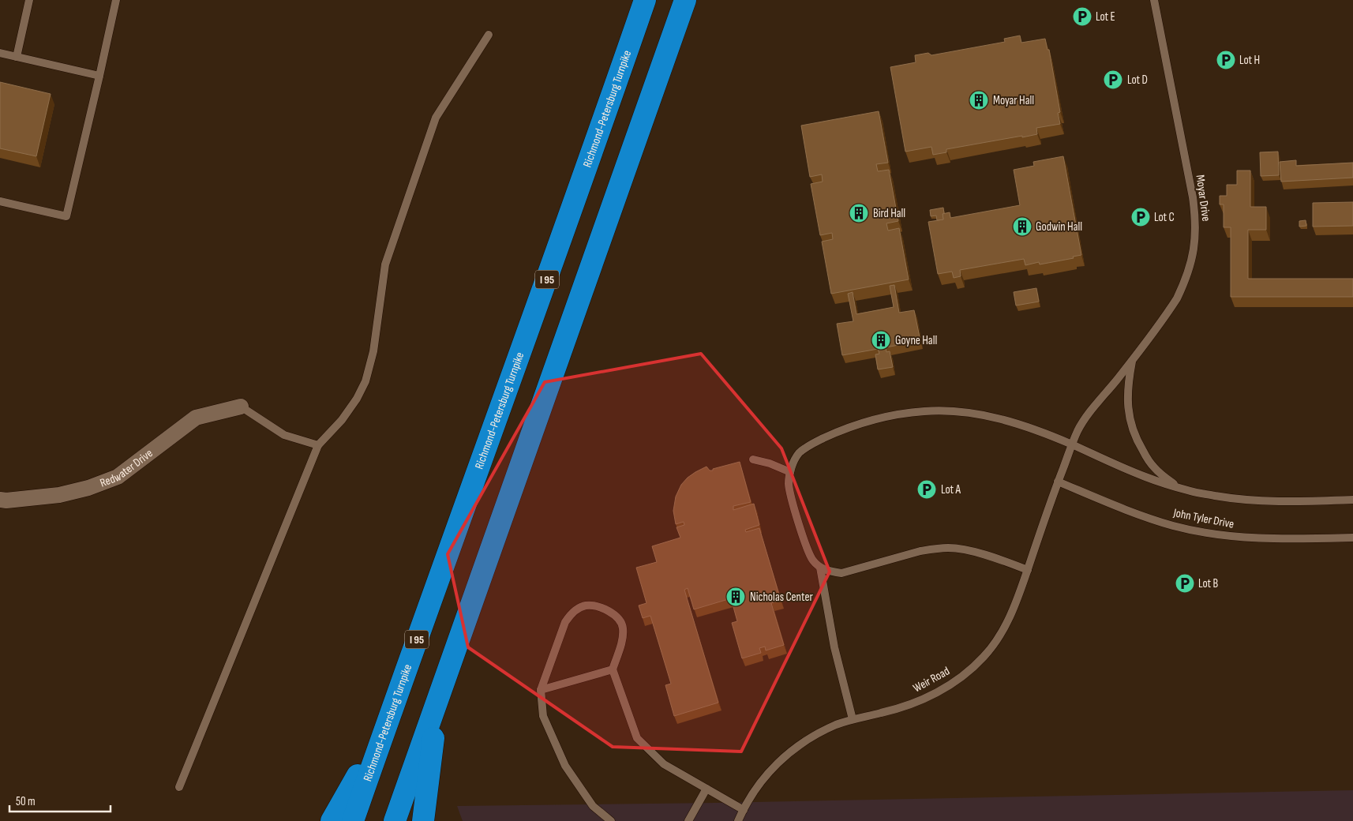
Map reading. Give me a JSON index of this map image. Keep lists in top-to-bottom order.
{
  "streets": {
    "highway": ["Richmond-Petersburg Turnpike", "I 95"],
    "street": ["Redwater Drive"],
    "lane": ["Moyar Drive", "John Tyler Drive", "Weir Road"]
  },
  "crossings": [
    ["Moyar Drive", "John Tyler Drive"],
    ["Moyar Drive", "Weir Road"],
    ["John Tyler Drive", "Weir Road"]
  ],
  "places": {
    "parking": [
      "Lot E",
      "Lot H",
      "Lot D",
      "Lot C",
      "Lot A",
      "Lot B"
    ],
    "building": [
      "Moyar Hall",
      "Bird Hall",
      "Godwin Hall",
      "Goyne Hall",
      "Nicholas Center"
    ]
  },
  "scale_bar": "50 m"
}
